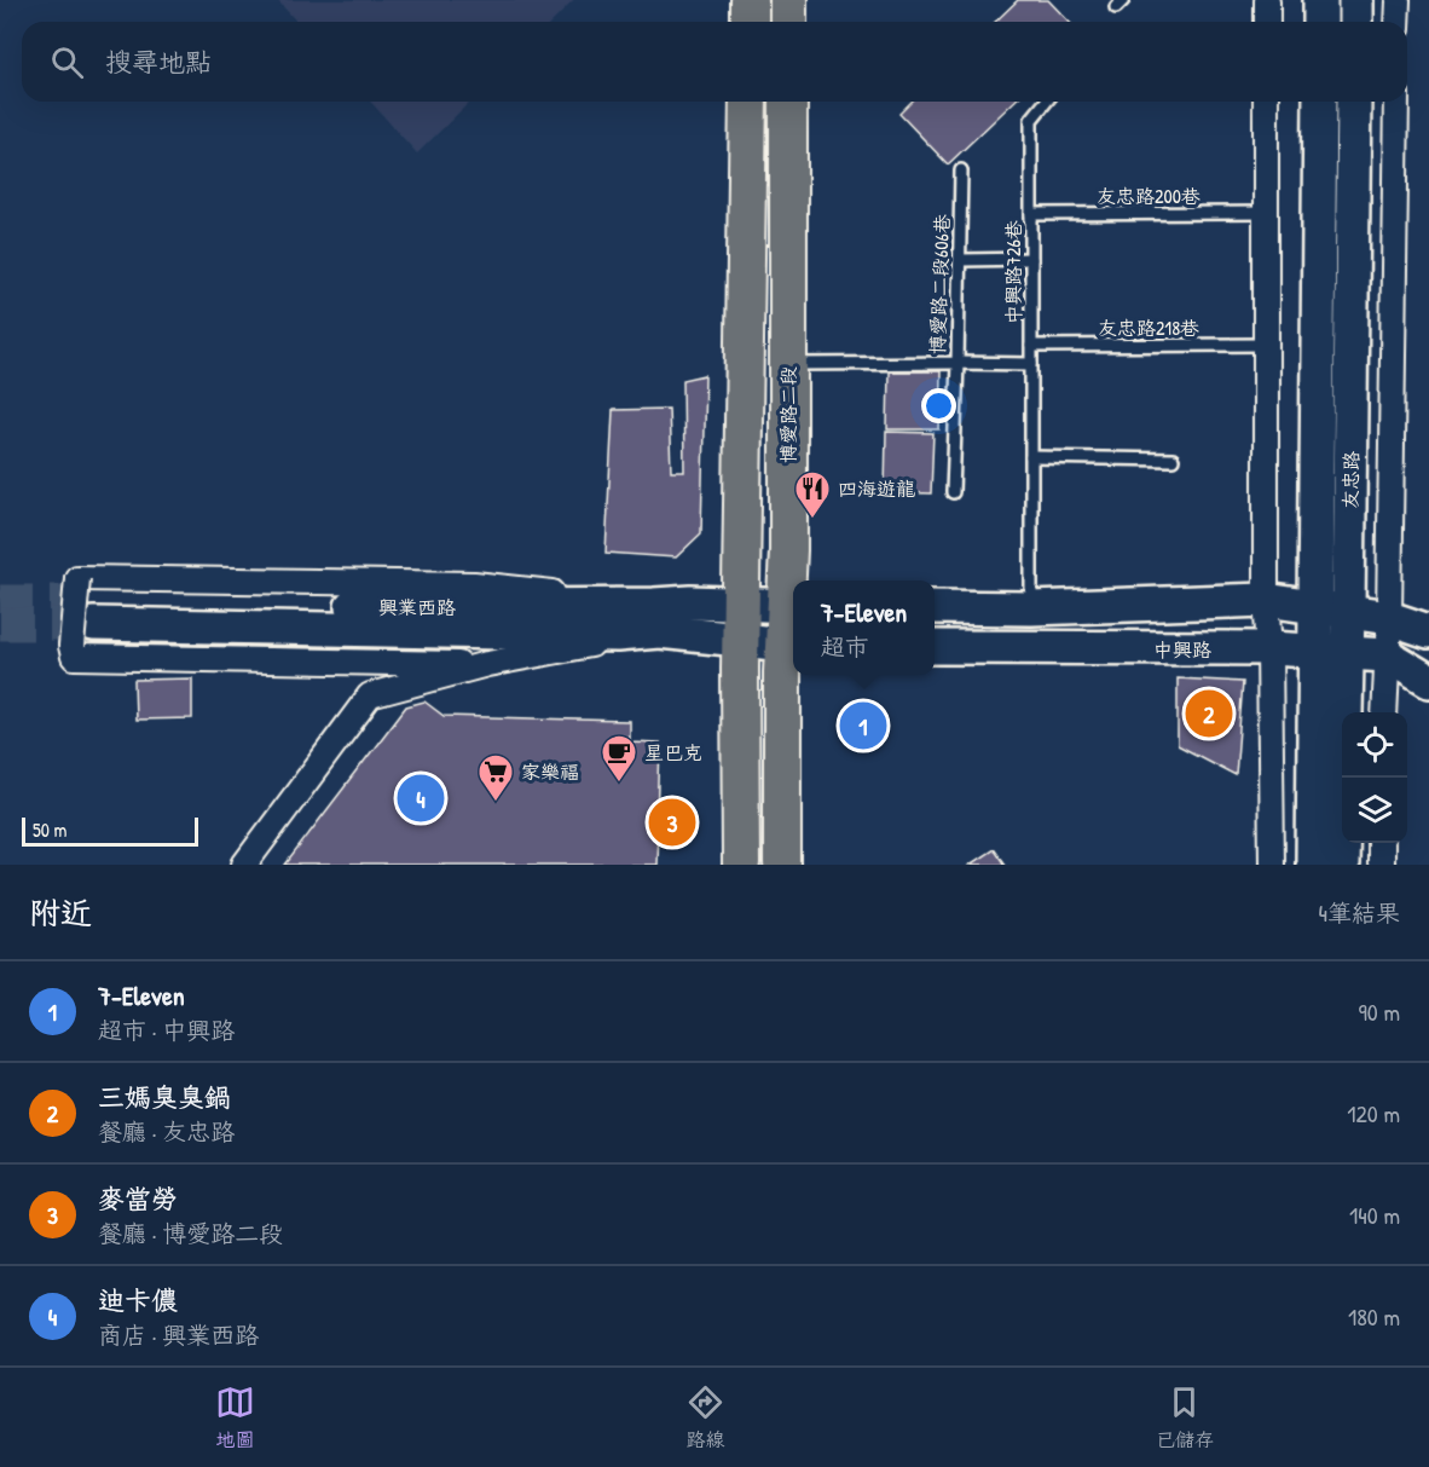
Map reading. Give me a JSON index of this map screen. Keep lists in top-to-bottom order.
{
  "streets": {
    "main road": ["博愛路二段"],
    "street": ["友忠路", "興業西路", "中興路"],
    "lane": [
      "友忠路200巷",
      "中興路726巷",
      "博愛路二段606巷",
      "友忠路218巷"
    ]
  },
  "crossings": [
    ["友忠路200巷", "中興路726巷"],
    ["中興路726巷", "友忠路218巷"],
    ["博愛路二段606巷", "博愛路二段"],
    ["友忠路", "中興路"]
  ],
  "places": {
    "restaurant": ["四海遊龍"],
    "cafe": ["星巴克"],
    "supermarket": ["家樂福"]
  },
  "scale_bar": "50 m",
  "page": {
    "search": "搜尋地點",
    "popup": ["7-Eleven", "超市"],
    "pins": [
      "2",
      "1",
      "4",
      "3"
    ],
    "scale": "50 m",
    "heading": ["附近", "4筆結果"],
    "list": [
      {
        "mark": "1",
        "name": "7-Eleven",
        "note": "超市 · 中興路",
        "value": "90 m"
      },
      {
        "mark": "2",
        "name": "三媽臭臭鍋",
        "note": "餐廳 · 友忠路",
        "value": "120 m"
      },
      {
        "mark": "3",
        "name": "麥當勞",
        "note": "餐廳 · 博愛路二段",
        "value": "140 m"
      },
      {
        "mark": "4",
        "name": "迪卡儂",
        "note": "商店 · 興業西路",
        "value": "180 m"
      }
    ],
    "nav": ["地圖", "路線", "已儲存"]
  }
}
